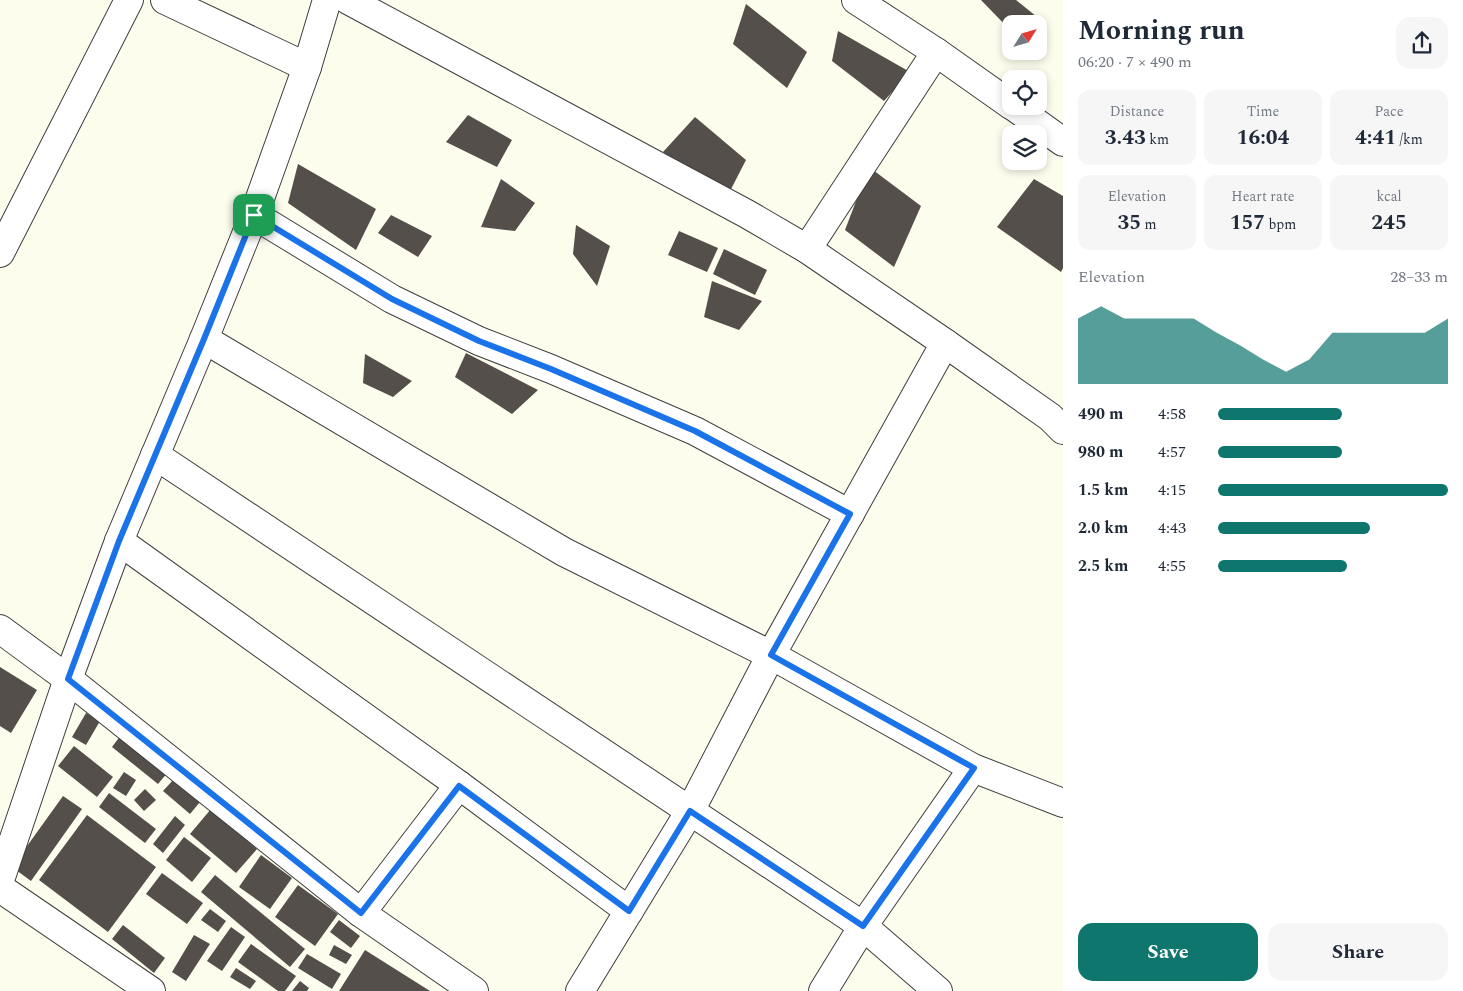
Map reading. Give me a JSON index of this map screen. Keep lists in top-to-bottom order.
{
  "north": "top right",
  "page": {
    "heading": ["Morning run", "06:20 · 7 × 490 m"],
    "stats": [
      ["Distance", "3.43 km"],
      ["Time", "16:04"],
      ["Pace", "4:41 /km"],
      ["Elevation", "35 m"],
      ["Heart rate", "157 bpm"],
      ["kcal", "245"]
    ],
    "chart": ["Elevation", "28–33 m"],
    "list": [
      {
        "name": "490 m",
        "note": "4:58"
      },
      {
        "name": "980 m",
        "note": "4:57"
      },
      {
        "name": "1.5 km",
        "note": "4:15"
      },
      {
        "name": "2.0 km",
        "note": "4:43"
      },
      {
        "name": "2.5 km",
        "note": "4:55"
      }
    ],
    "buttons": ["Save", "Share"]
  }
}
